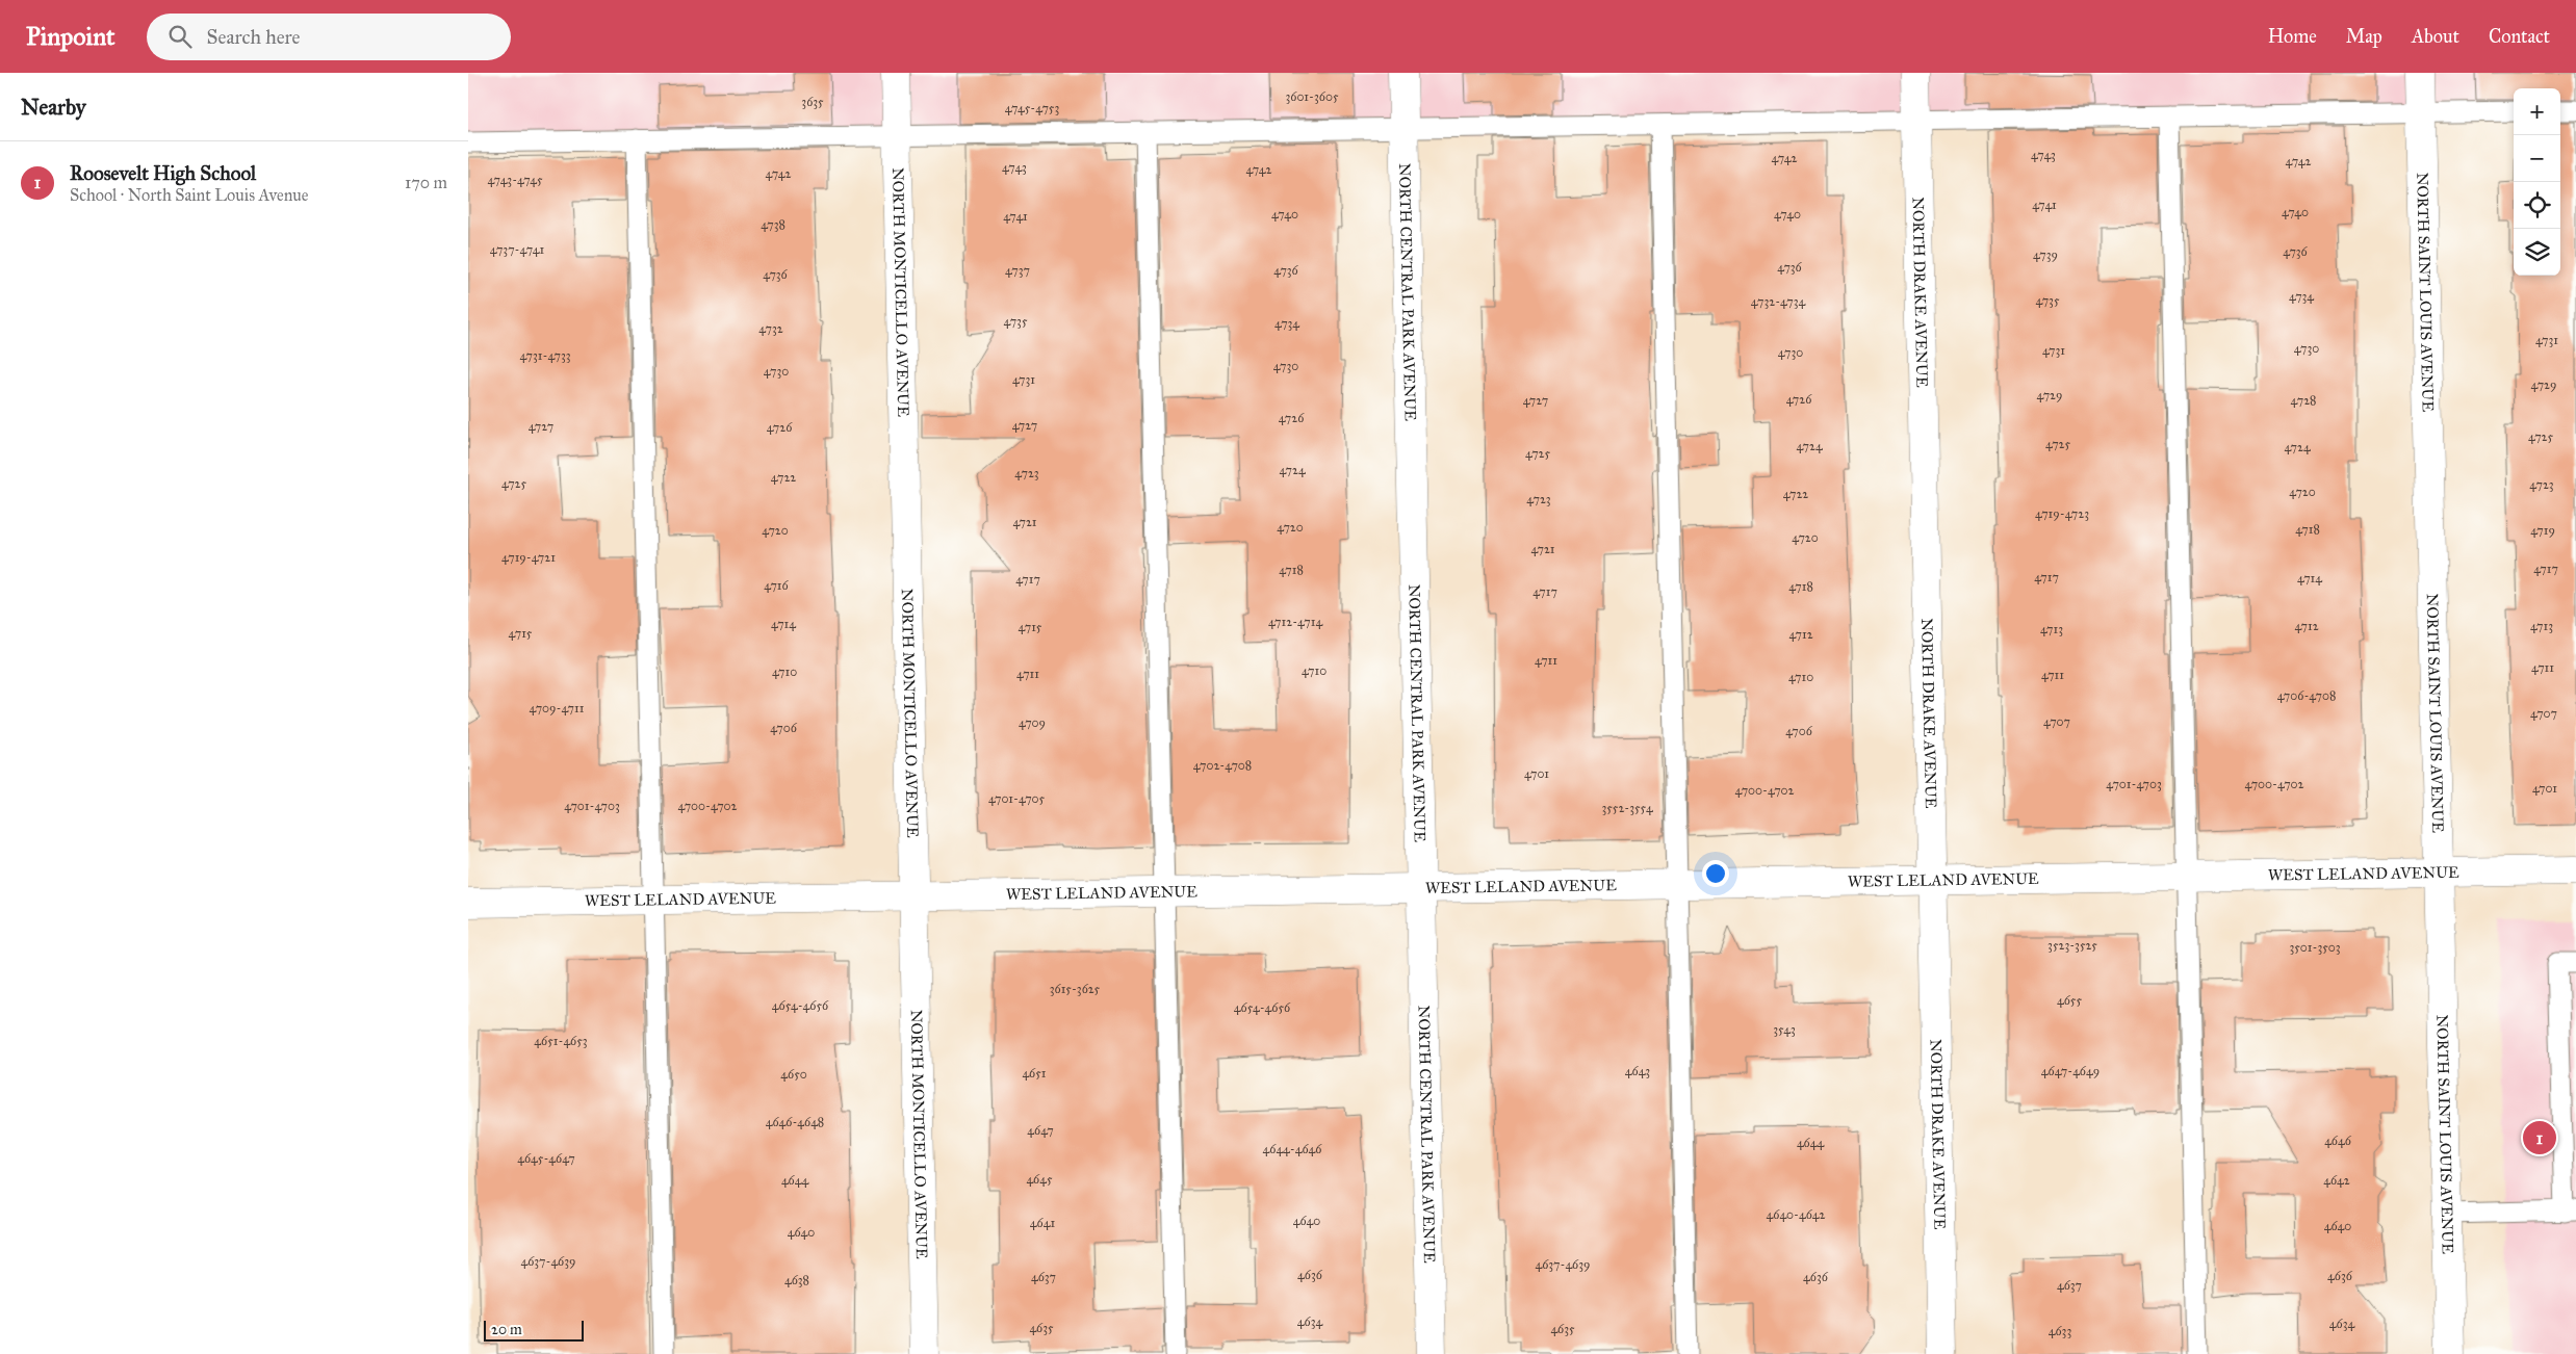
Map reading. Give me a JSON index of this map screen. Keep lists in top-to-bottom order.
{
  "streets": {
    "street": [
      "NORTH MONTICELLO AVENUE",
      "NORTH CENTRAL PARK AVENUE",
      "NORTH DRAKE AVENUE",
      "NORTH SAINT LOUIS AVENUE",
      "WEST LELAND AVENUE"
    ]
  },
  "crossings": [
    ["NORTH MONTICELLO AVENUE", "WEST LELAND AVENUE"],
    ["NORTH CENTRAL PARK AVENUE", "WEST LELAND AVENUE"],
    ["NORTH DRAKE AVENUE", "WEST LELAND AVENUE"],
    ["NORTH SAINT LOUIS AVENUE", "WEST LELAND AVENUE"]
  ],
  "house_numbers": [
    "3601-3605",
    "3635",
    "4745-4753",
    "4743",
    "4742",
    "4742",
    "4743",
    "4742",
    "4742",
    "4743-4745",
    "4741",
    "4740",
    "4740",
    "4740",
    "4741",
    "4738",
    "4737-4741",
    "4736",
    "4739",
    "4736",
    "4737",
    "4736",
    "4736",
    "4734",
    "4735",
    "4732-4734",
    "4735",
    "4734",
    "4732",
    "4731",
    "4730",
    "4731",
    "4730",
    "4731-4733",
    "4730",
    "4730",
    "4731",
    "4729",
    "4729",
    "4726",
    "4727",
    "4728",
    "4726",
    "4727",
    "4727",
    "4726",
    "4725",
    "4725",
    "4724",
    "4724",
    "4725",
    "4724",
    "4723",
    "4722",
    "4725",
    "4723",
    "4720",
    "4722",
    "4723",
    "4719-4723",
    "4721",
    "4720",
    "4718",
    "4720",
    "4719",
    "4720",
    "4721",
    "4719-4721",
    "4717",
    "4718",
    "4717",
    "4714",
    "4717",
    "4716",
    "4718",
    "4717",
    "4712-4714",
    "4714",
    "4712",
    "4713",
    "4715",
    "4713",
    "4715",
    "4712",
    "4711",
    "4711",
    "4710",
    "4710",
    "4711",
    "4711",
    "4710",
    "4706-4708",
    "4709-4711",
    "4707",
    "4707",
    "4709",
    "4706",
    "4706",
    "4702-4708",
    "4701",
    "4701-4703",
    "4700-4702",
    "4701",
    "4700-4702",
    "4701-4705",
    "4701-4703",
    "4700-4702",
    "3552-3554",
    "3523-3525",
    "3501-3503",
    "3615-3625",
    "4655",
    "4654-4656",
    "4654-4656",
    "3543",
    "4651-4653",
    "4643",
    "4647-4649",
    "4651",
    "4650",
    "4646-4648",
    "4647",
    "4646",
    "4644",
    "4644-4646",
    "4645-4647",
    "4645",
    "4644",
    "4642",
    "4640-4642",
    "4640",
    "4641",
    "4640",
    "4640",
    "4637-4639",
    "4637-4639",
    "4636",
    "4636",
    "4637",
    "4636",
    "4638",
    "4637",
    "4634",
    "4634",
    "4635",
    "4635",
    "4633"
  ],
  "scale_bar": "20 m",
  "page": {
    "header": "Pinpoint",
    "search": "Search here",
    "nav": [
      "Home",
      "Map",
      "About",
      "Contact"
    ],
    "heading": "Nearby",
    "map_buttons": ["+", "−"],
    "list": [
      {
        "mark": "1",
        "name": "Roosevelt High School",
        "note": "School · North Saint Louis Avenue",
        "value": "170 m"
      }
    ],
    "pins": "1",
    "scale": "20 m"
  }
}
